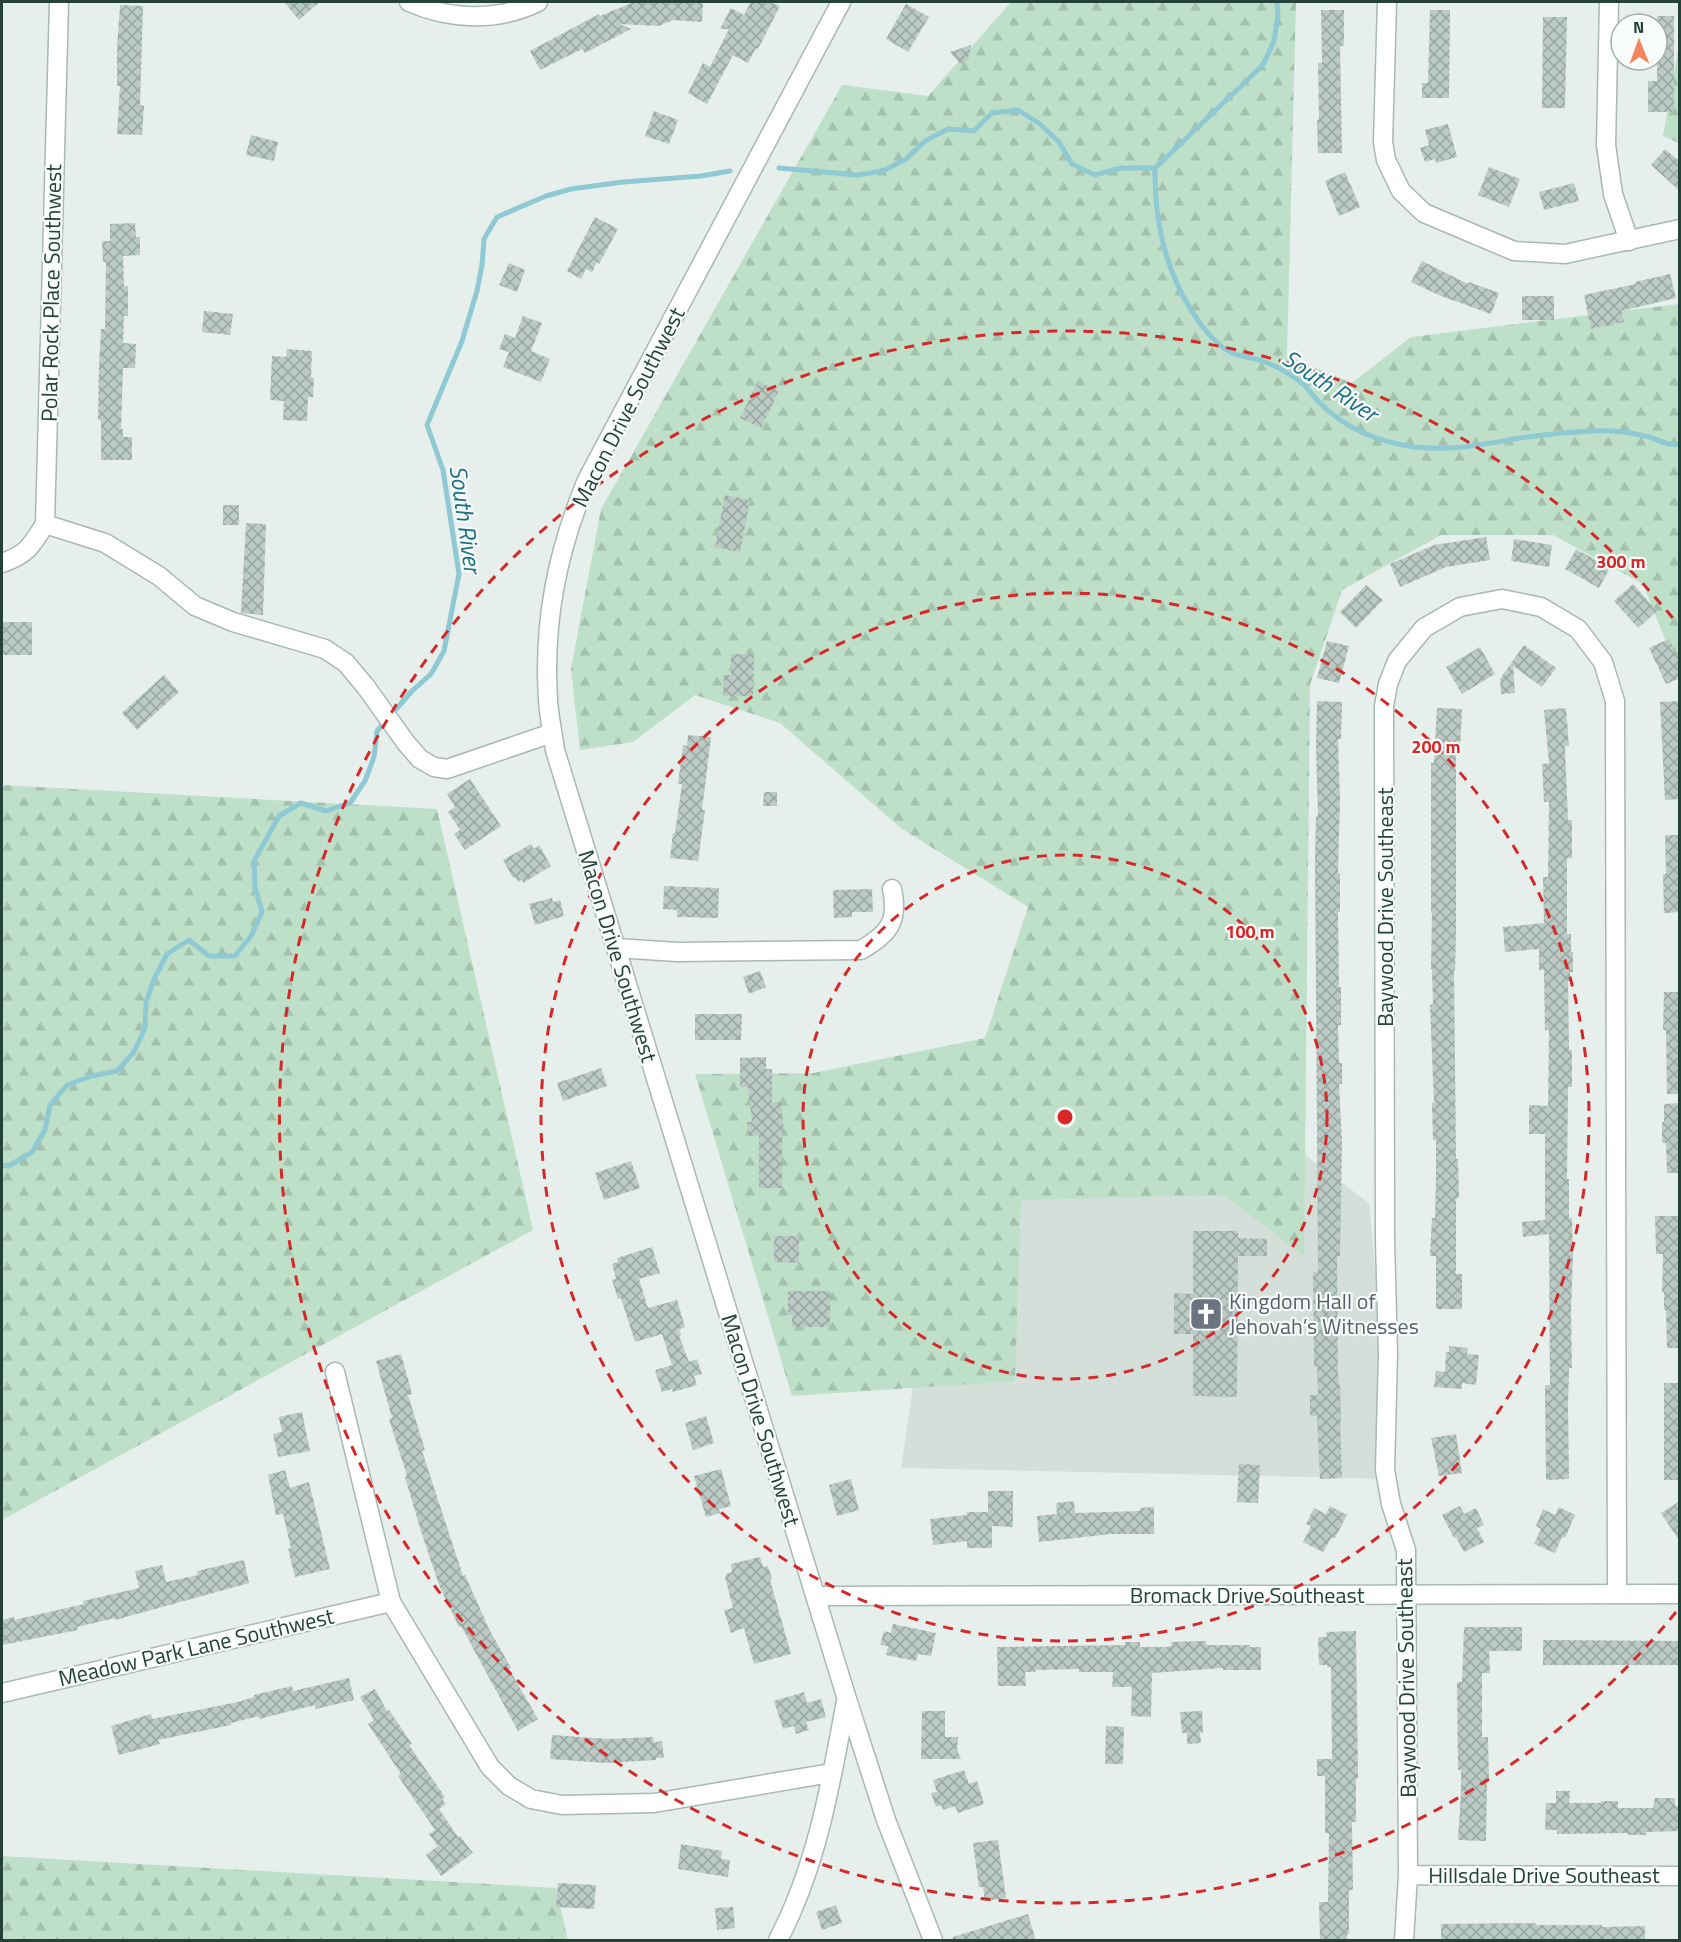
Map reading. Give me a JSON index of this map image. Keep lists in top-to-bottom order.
{
  "streets": {
    "street": [
      "Polar Rock Place Southwest",
      "Macon Drive Southwest",
      "Baywood Drive Southeast",
      "Bromack Drive Southeast",
      "Meadow Park Lane Southwest",
      "Hillsdale Drive Southeast"
    ]
  },
  "crossings": [
    ["Macon Drive Southwest", "Bromack Drive Southeast"],
    ["Baywood Drive Southeast", "Bromack Drive Southeast"],
    ["Baywood Drive Southeast", "Hillsdale Drive Southeast"]
  ],
  "water": ["South River"],
  "places": {
    "church": ["Kingdom Hall of Jehovah’s Witnesses"]
  },
  "north": "top",
  "rings": ["300 m", "200 m", "100 m"]
}
